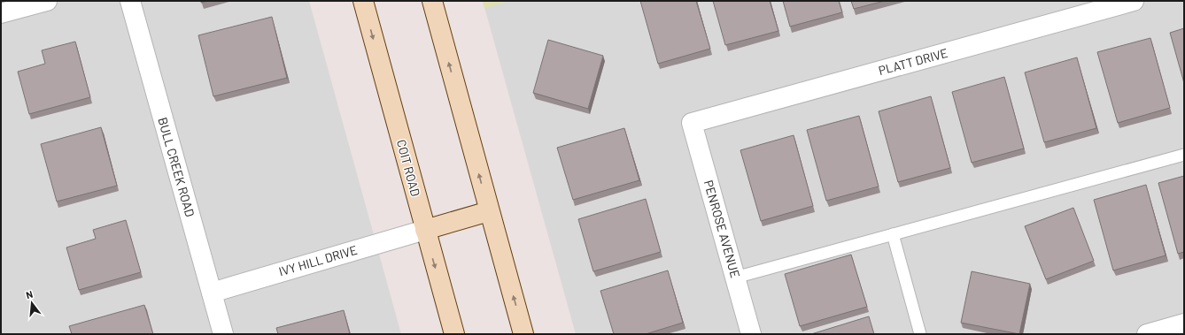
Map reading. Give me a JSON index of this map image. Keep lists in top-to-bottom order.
{
  "streets": {
    "main road": ["COIT ROAD"],
    "street": [
      "PLATT DRIVE",
      "BULL CREEK ROAD",
      "PENROSE AVENUE",
      "IVY HILL DRIVE"
    ]
  },
  "crossings": [
    ["PLATT DRIVE", "PENROSE AVENUE"],
    ["BULL CREEK ROAD", "IVY HILL DRIVE"],
    ["COIT ROAD", "IVY HILL DRIVE"]
  ],
  "north": "top"
}
